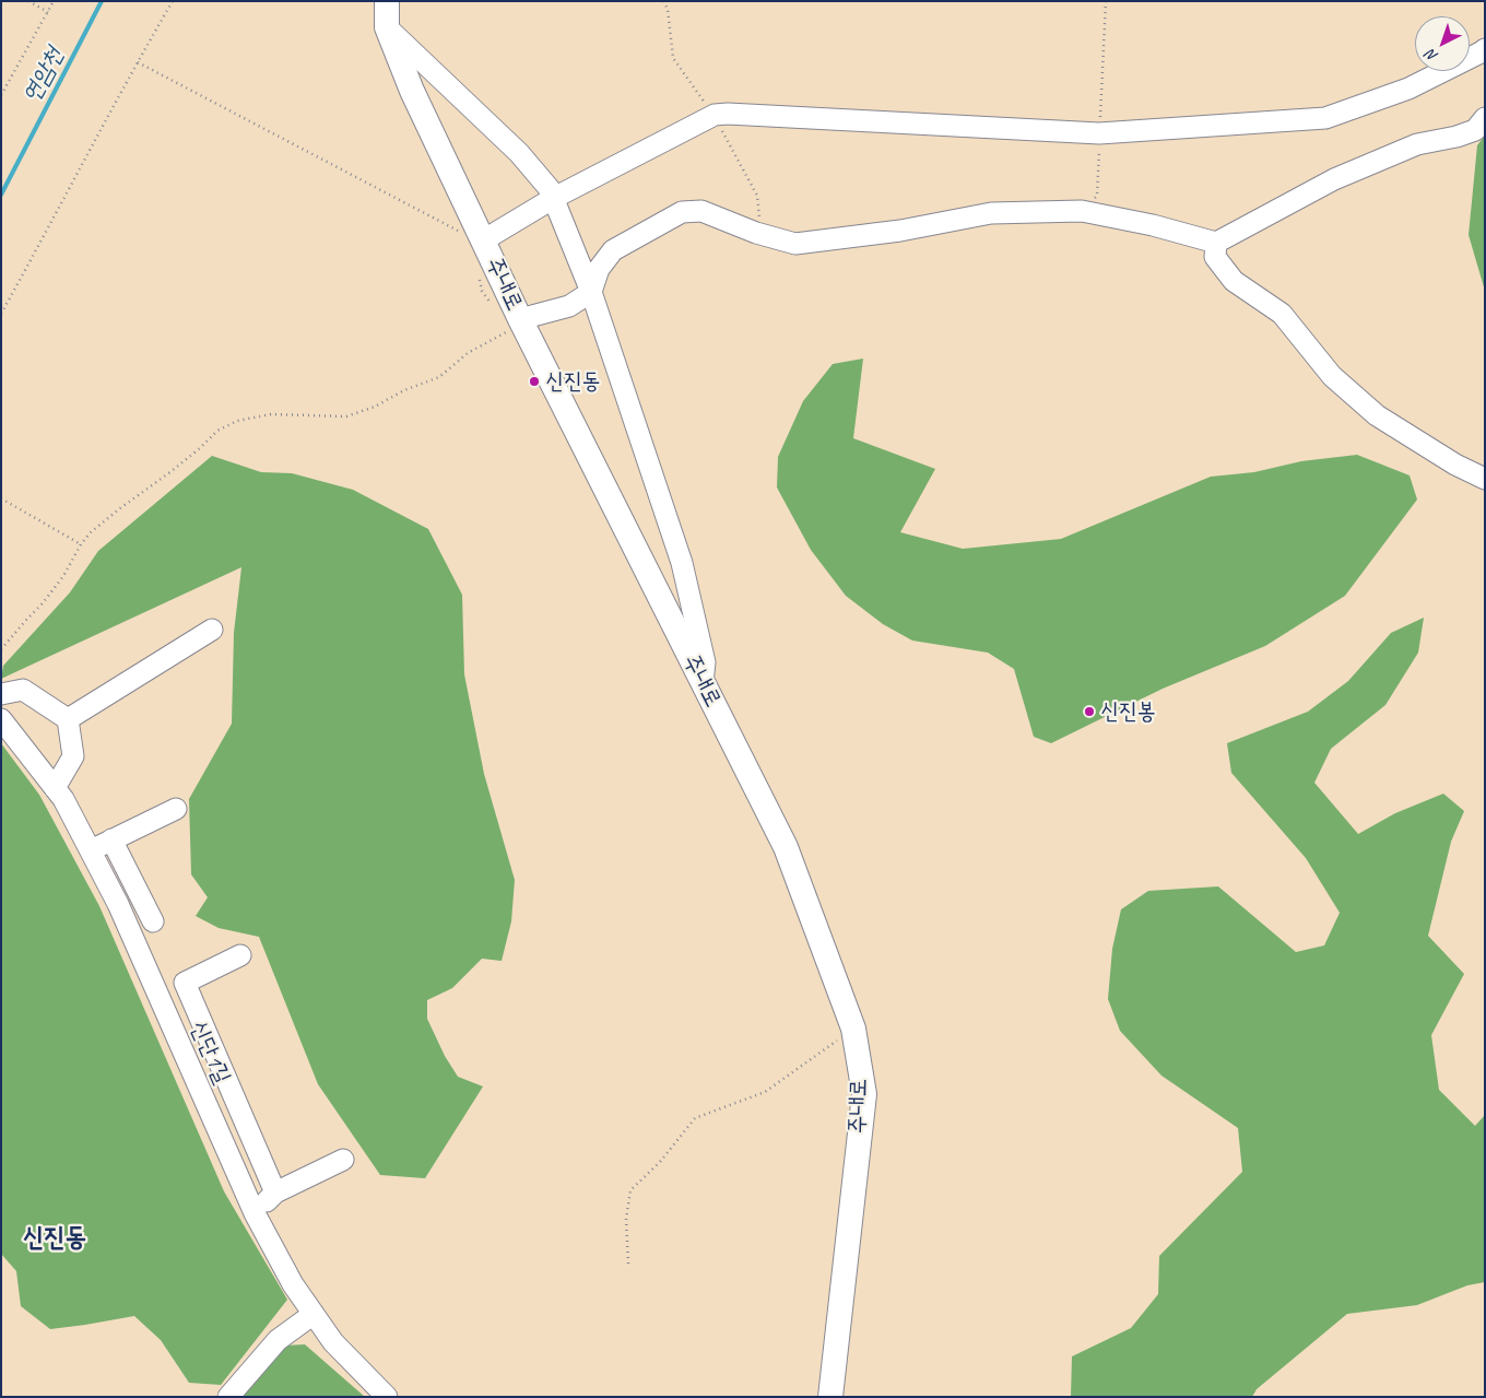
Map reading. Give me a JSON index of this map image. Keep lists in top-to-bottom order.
{
  "streets": {
    "main road": ["주내로"],
    "street": ["신단1길"]
  },
  "districts": ["신진동"],
  "water": ["연암천"],
  "places": ["신진동", "신진봉"],
  "north": "bottom left"
}
